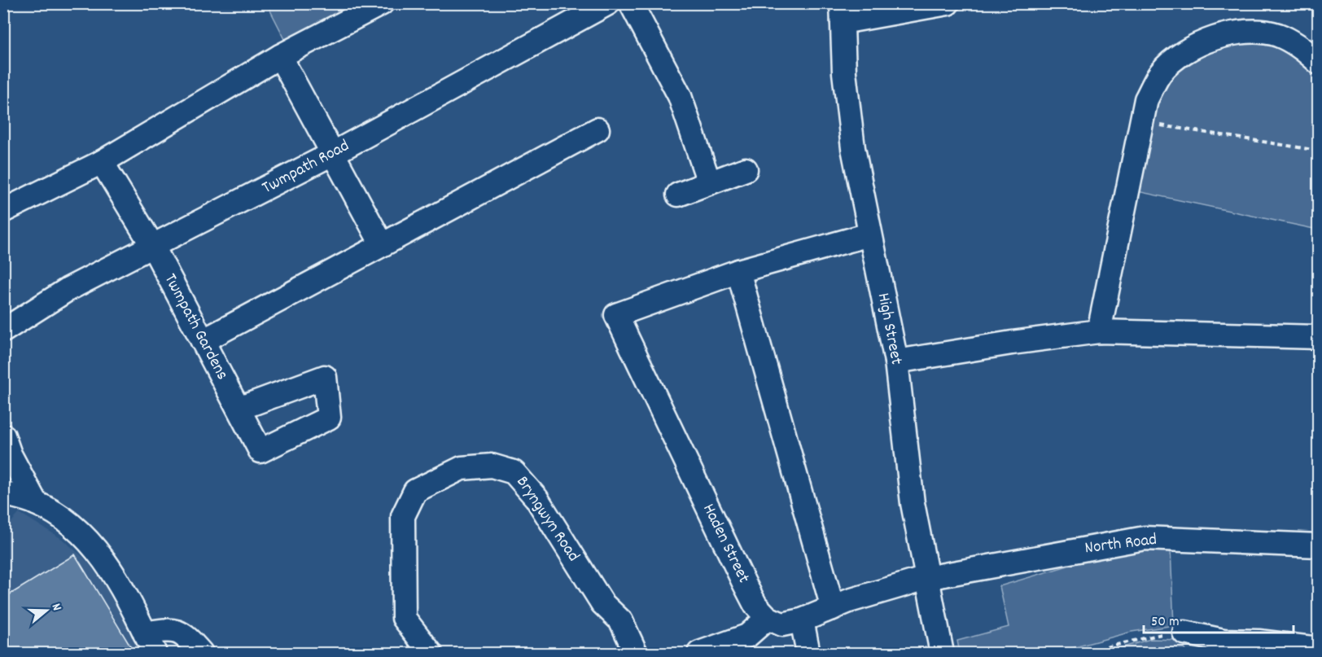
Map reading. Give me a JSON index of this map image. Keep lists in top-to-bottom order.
{
  "streets": {
    "street": [
      "Twmpath Road",
      "Twmpath Gardens",
      "High Street",
      "Bryngwyn Road",
      "Haden Street",
      "North Road"
    ]
  },
  "crossings": [
    ["Twmpath Road", "Twmpath Gardens"],
    ["High Street", "North Road"]
  ],
  "scale_bar": "50 m",
  "north": "right"
}
